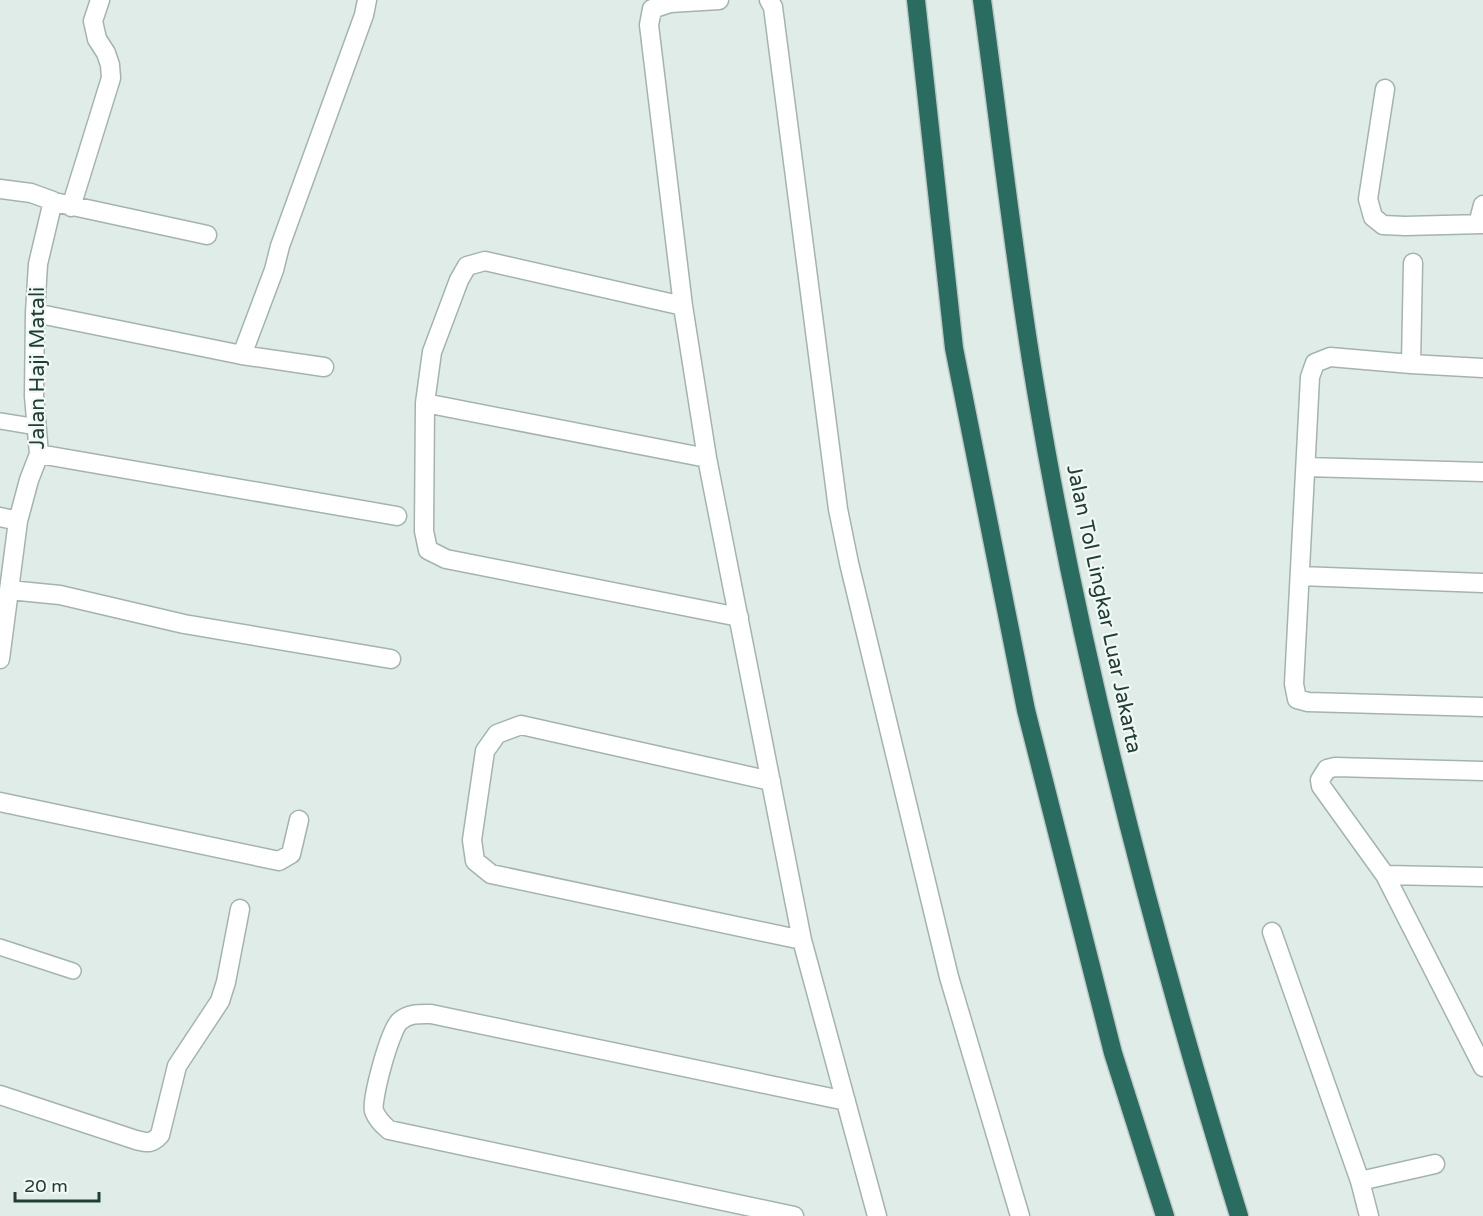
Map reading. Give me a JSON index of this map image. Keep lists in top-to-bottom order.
{
  "streets": {
    "highway": ["Jalan Tol Lingkar Luar Jakarta"],
    "street": ["Jalan Haji Matali"]
  },
  "scale_bar": "20 m"
}
